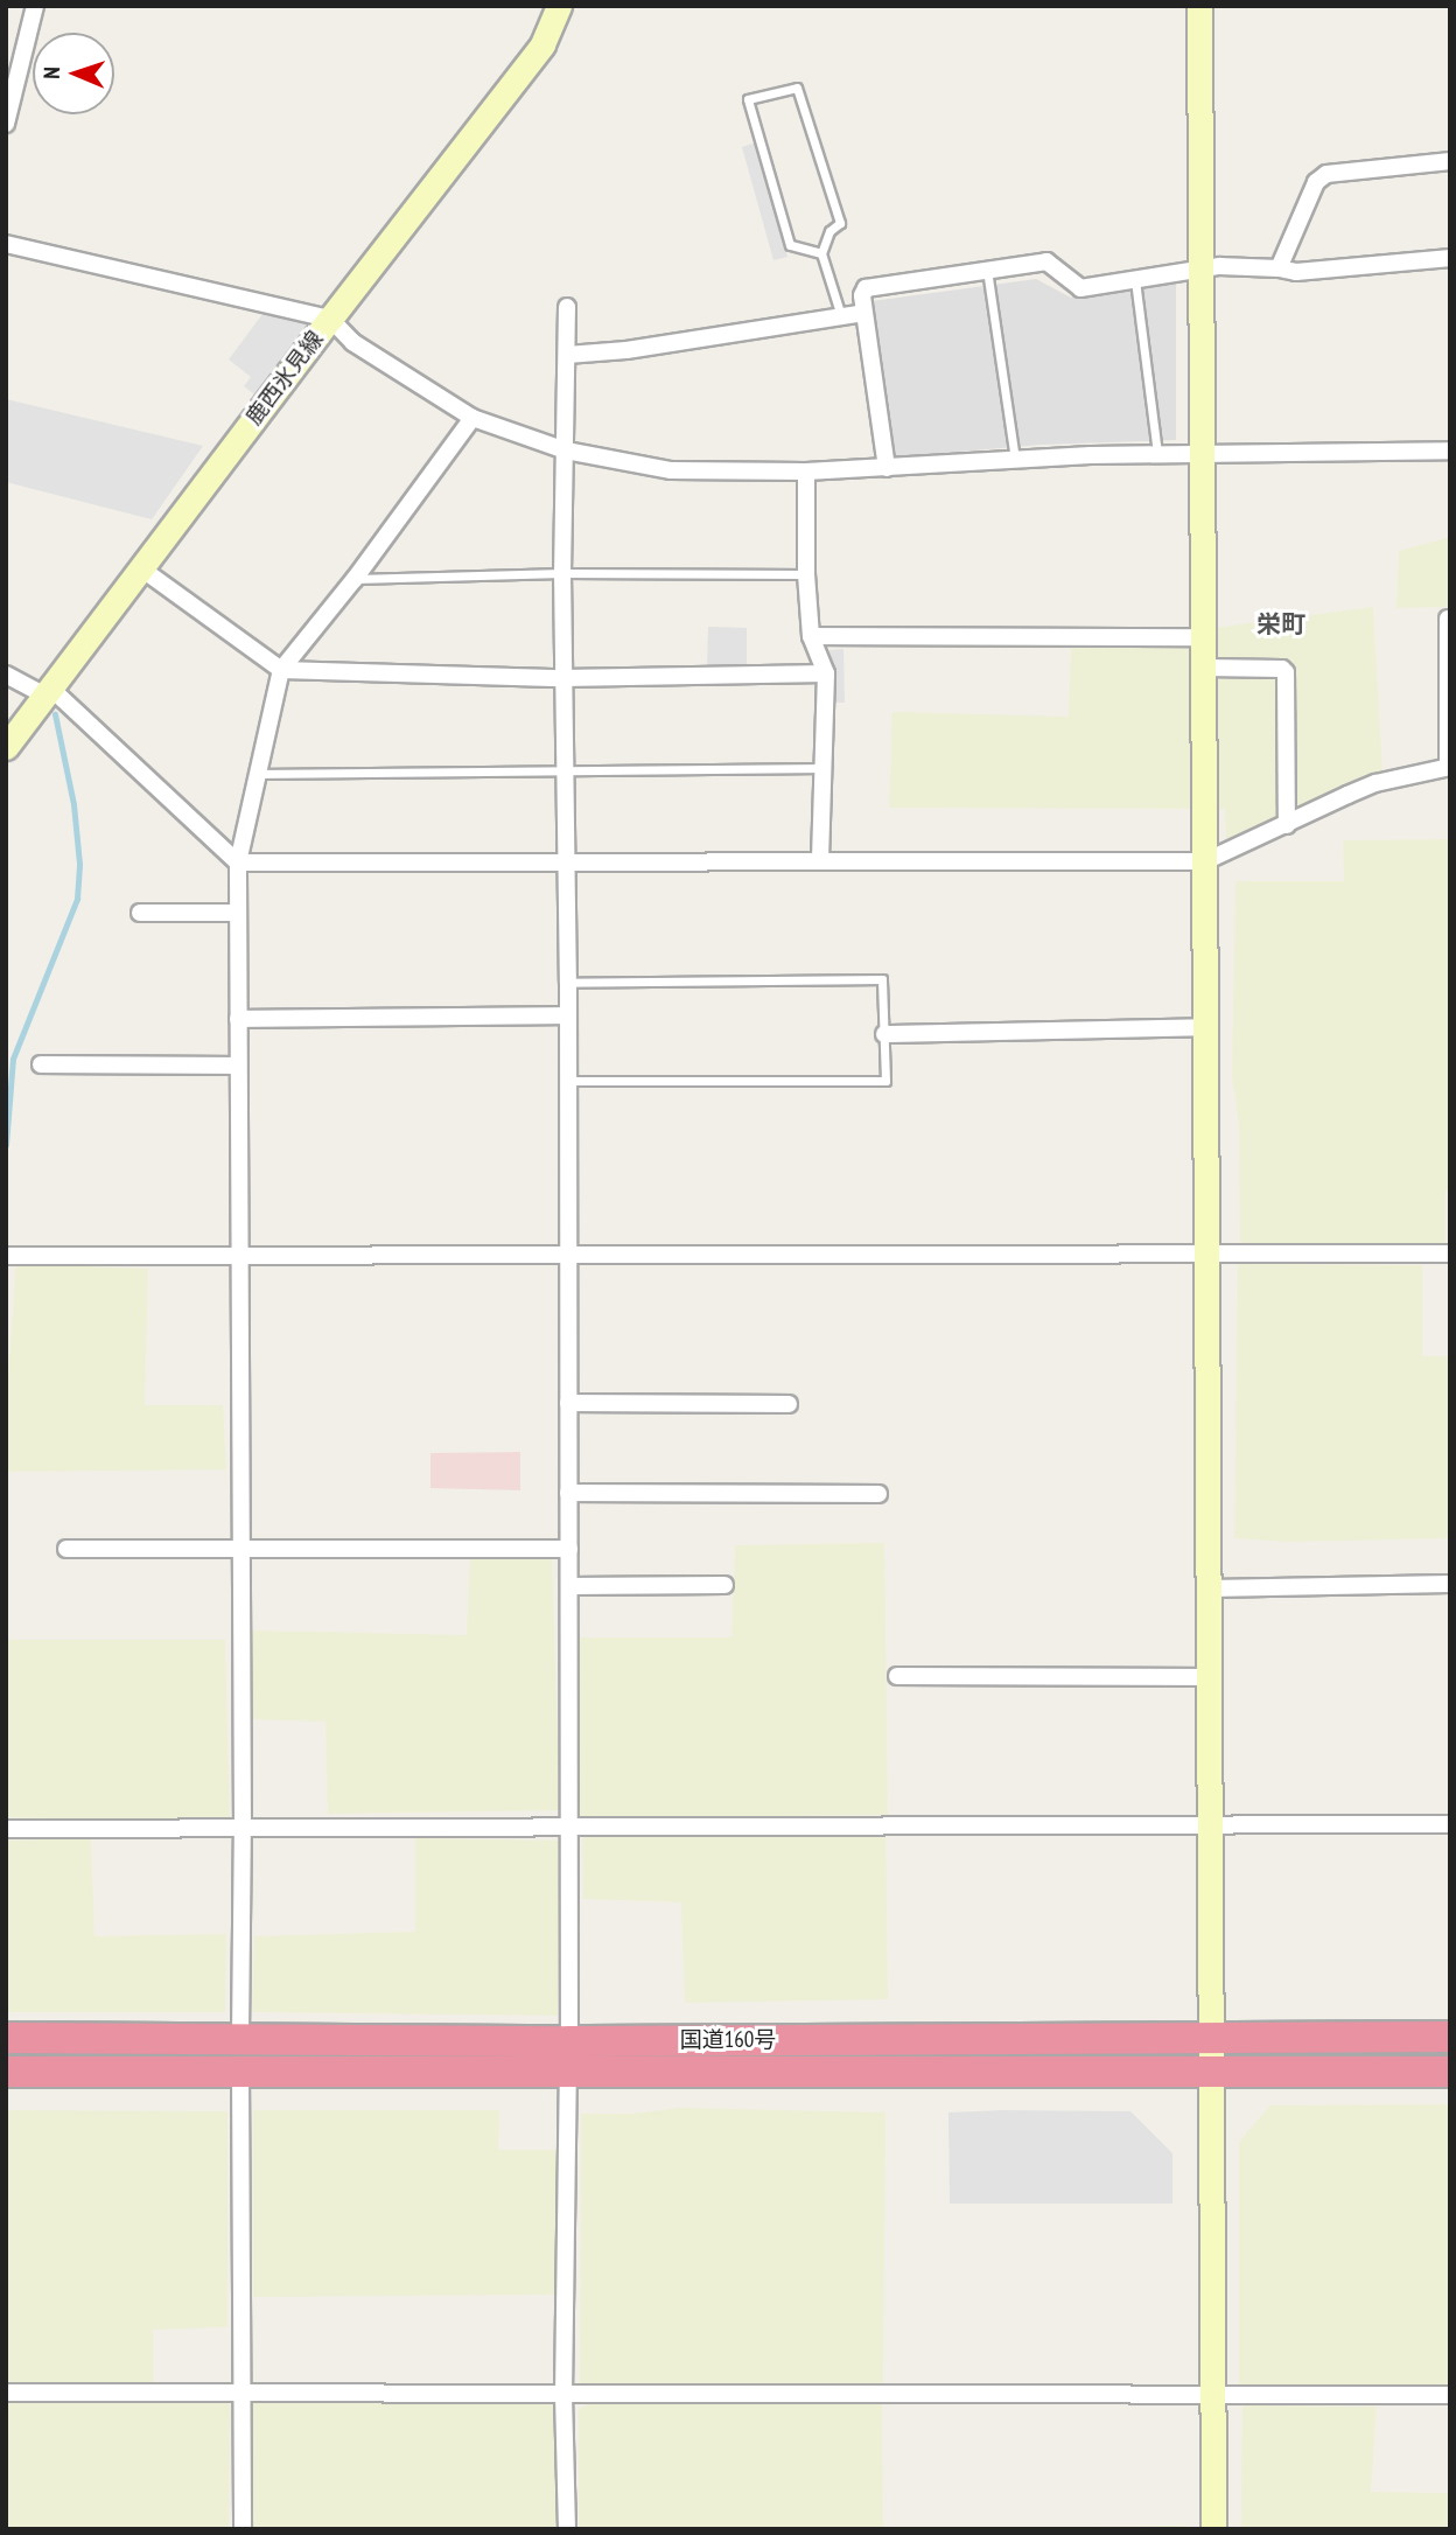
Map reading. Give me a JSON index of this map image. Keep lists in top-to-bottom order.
{
  "streets": {
    "highway": ["国道160号"],
    "street": ["鹿西氷見線"]
  },
  "districts": ["栄町"],
  "north": "left"
}
